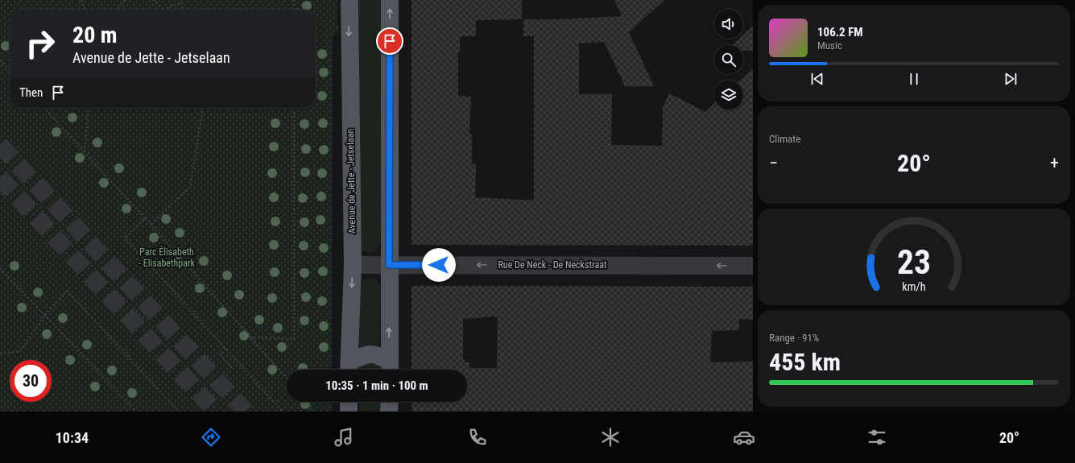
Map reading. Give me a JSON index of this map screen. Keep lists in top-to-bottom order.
{
  "streets": {
    "main road": ["Avenue de Jette - Jetselaan"],
    "street": ["Rue De Neck - De Neckstraat"]
  },
  "crossings": [
    ["Avenue de Jette - Jetselaan", "Rue De Neck - De Neckstraat"]
  ],
  "one_way": ["Rue De Neck - De Neckstraat"],
  "parks": ["Parc Élisabeth - Elisabethpark"],
  "page": {
    "turn": ["20 m", "Avenue de Jette - Jetselaan"],
    "song": ["106.2 FM", "Music"],
    "then": "Then",
    "tile": [
      "Climate",
      ["Range · 91%", "455 km"]
    ],
    "heat": ["−", "20°", "+"],
    "limit": "30",
    "trip": "10:35 · 1 min · 100 m",
    "tabs": ["10:34", "20°"],
    "gauge": ["23", "km/h"]
  }
}
